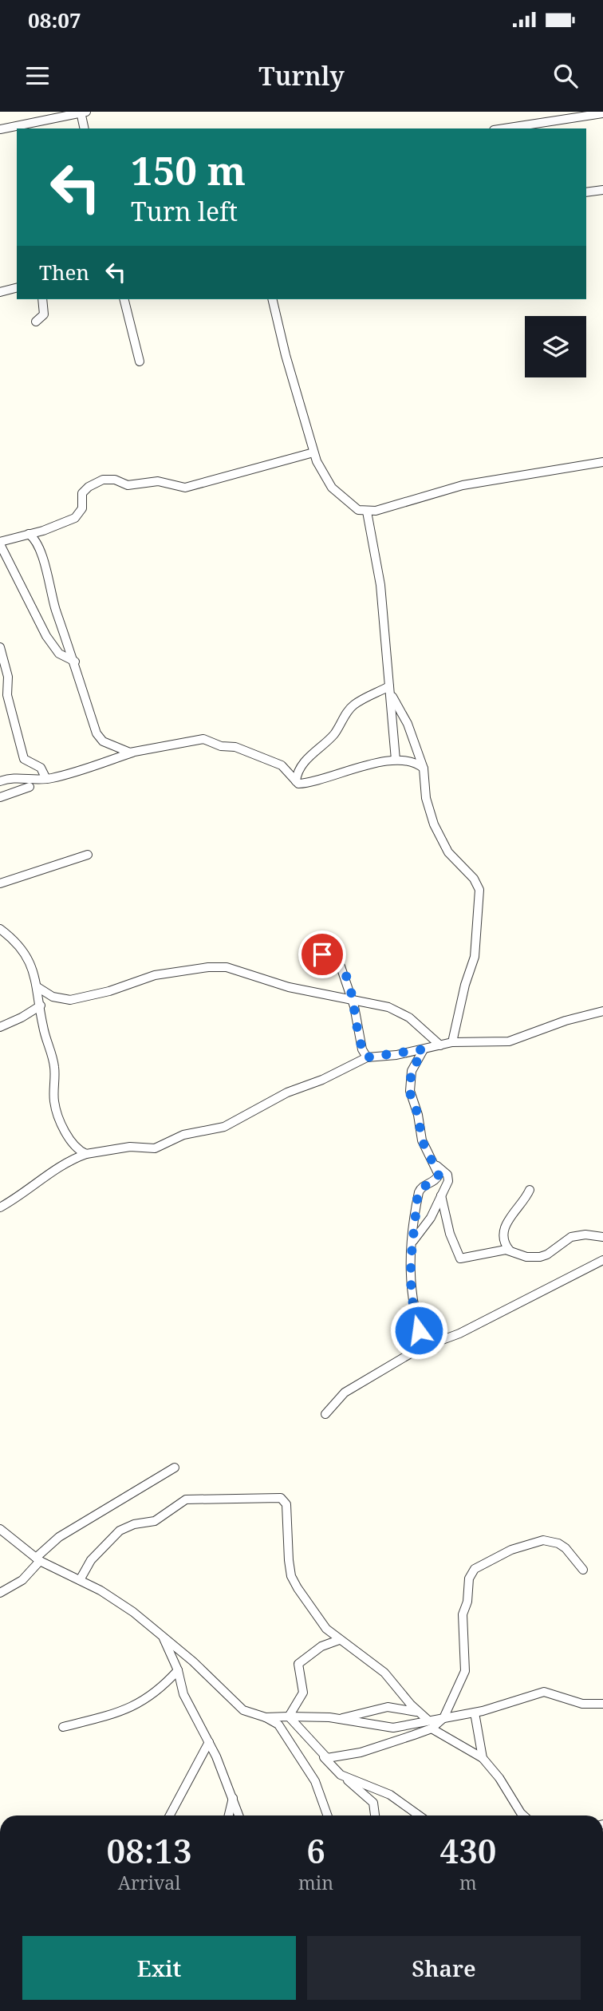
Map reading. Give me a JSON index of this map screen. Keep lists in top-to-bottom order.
{
  "page": {
    "status": "08:07",
    "header": "Turnly",
    "turn": ["150 m", "Turn left"],
    "then": "Then",
    "eta": [
      "08:13",
      "Arrival",
      "6",
      "min",
      "430",
      "m"
    ],
    "buttons": ["Exit", "Share"]
  }
}
